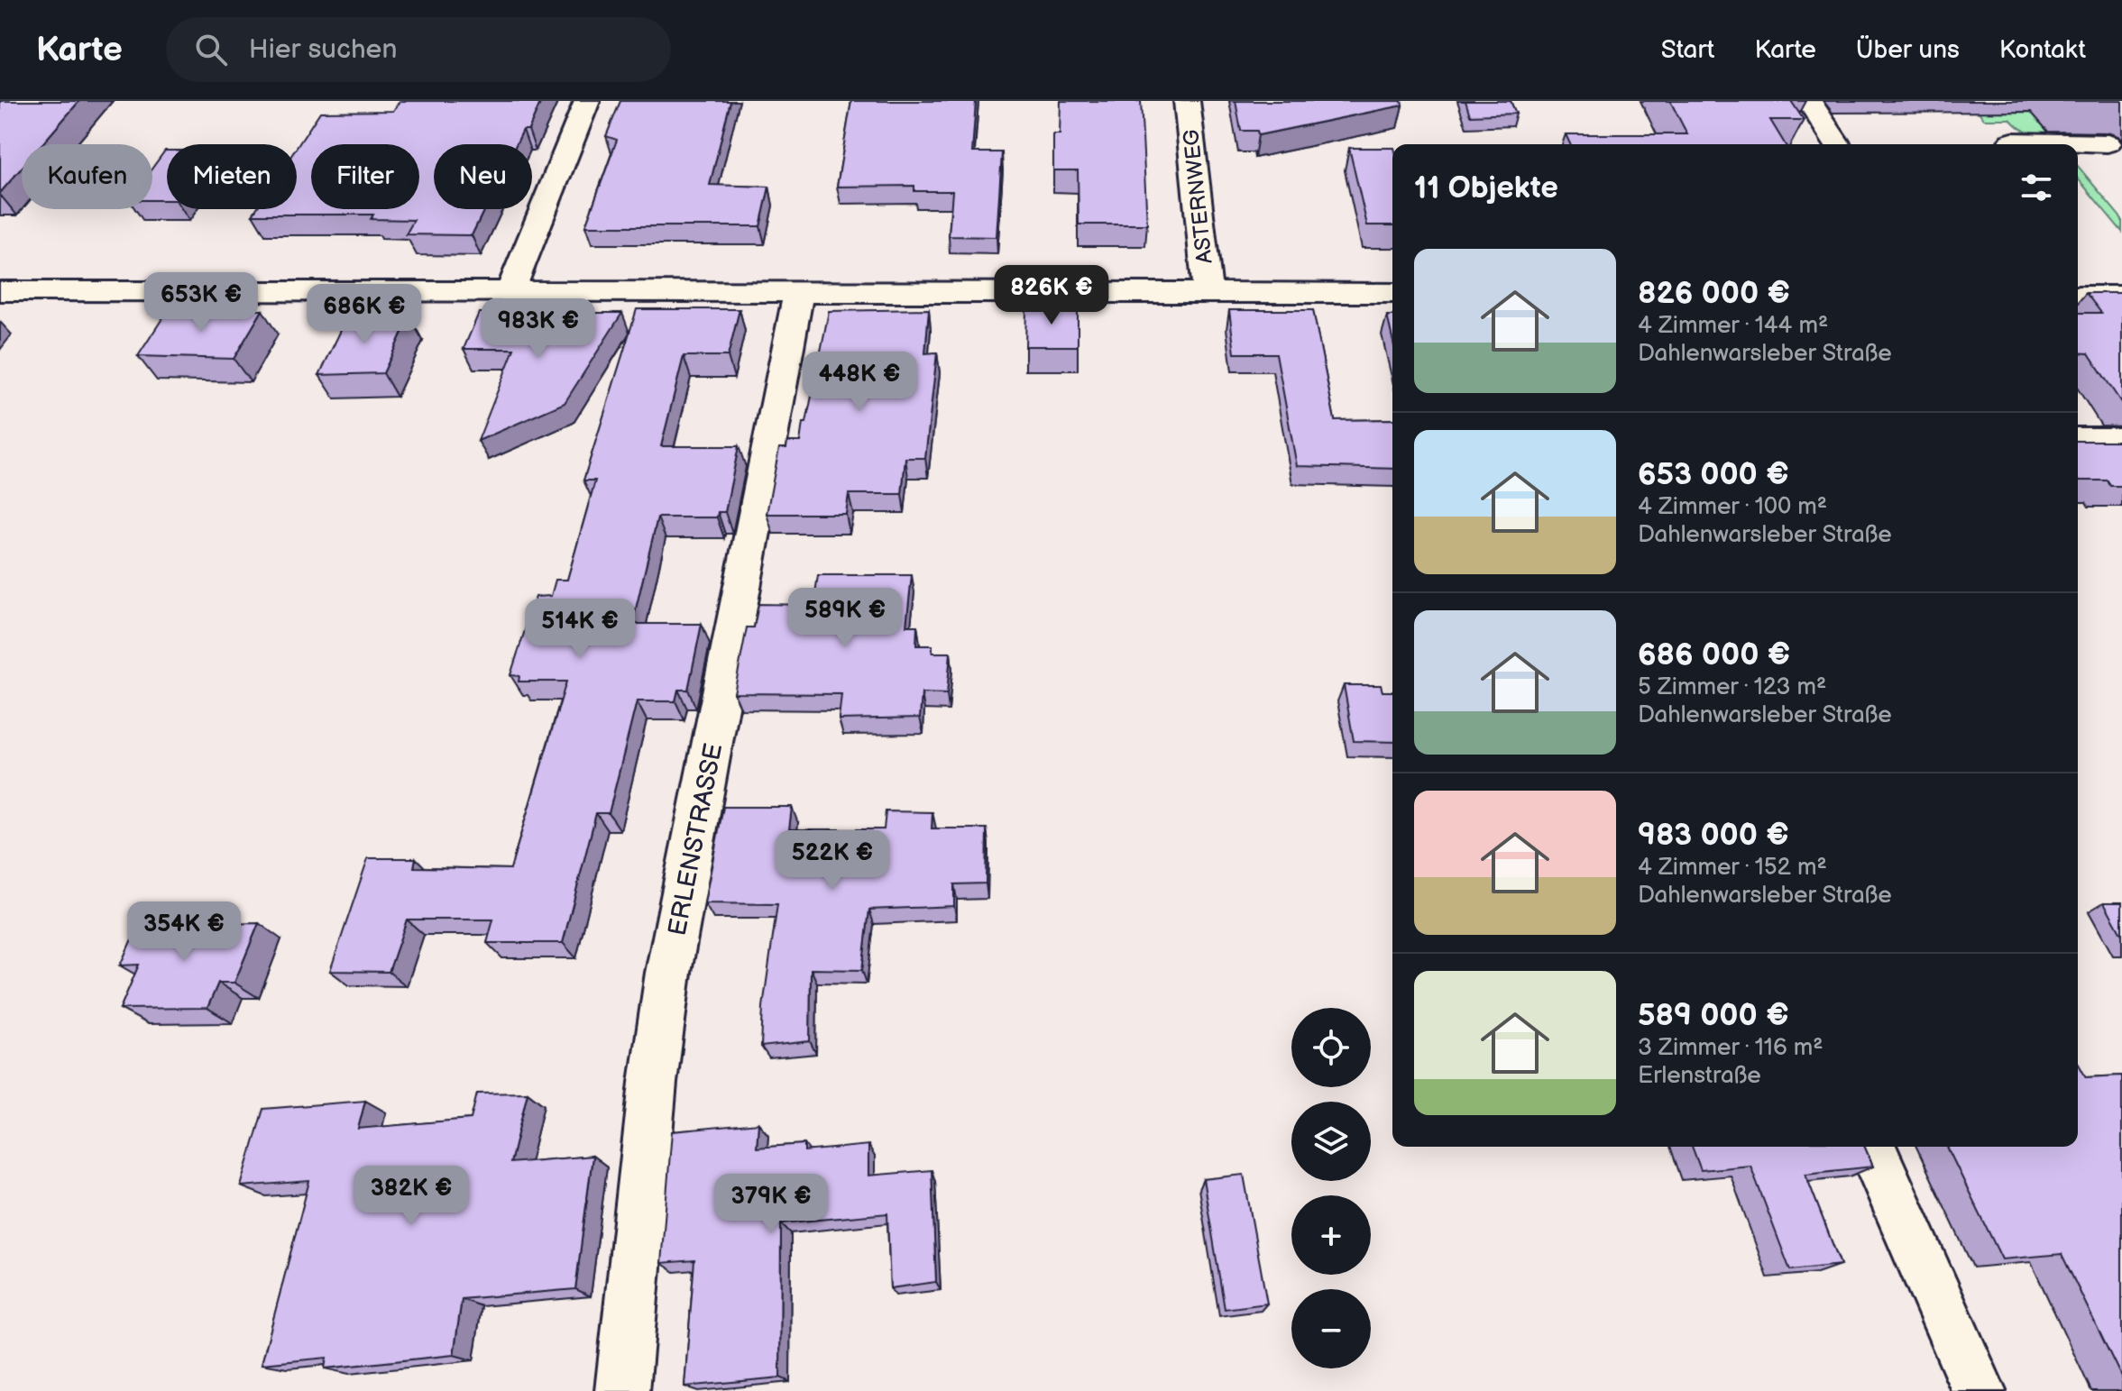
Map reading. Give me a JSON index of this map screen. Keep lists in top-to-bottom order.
{
  "streets": {
    "street": ["ASTERNWEG", "ERLENSTRASSE"]
  },
  "page": {
    "header": "Karte",
    "search": "Hier suchen",
    "nav": [
      "Start",
      "Karte",
      "Über uns",
      "Kontakt"
    ],
    "chip": [
      "Kaufen",
      "Mieten",
      "Filter",
      "Neu"
    ],
    "heading": "11 Objekte",
    "list": [
      {
        "name": "826 000 €",
        "note": "4 Zimmer · 144 m² · Dahlenwarsleber Straße"
      },
      {
        "name": "653 000 €",
        "note": "4 Zimmer · 100 m² · Dahlenwarsleber Straße"
      },
      {
        "name": "686 000 €",
        "note": "5 Zimmer · 123 m² · Dahlenwarsleber Straße"
      },
      {
        "name": "983 000 €",
        "note": "4 Zimmer · 152 m² · Dahlenwarsleber Straße"
      },
      {
        "name": "589 000 €",
        "note": "3 Zimmer · 116 m² · Erlenstraße"
      }
    ],
    "price": [
      "826K €",
      "653K €",
      "686K €",
      "983K €",
      "448K €",
      "589K €",
      "514K €",
      "522K €",
      "354K €",
      "382K €",
      "379K €"
    ],
    "map_buttons": ["+", "−"]
  }
}
